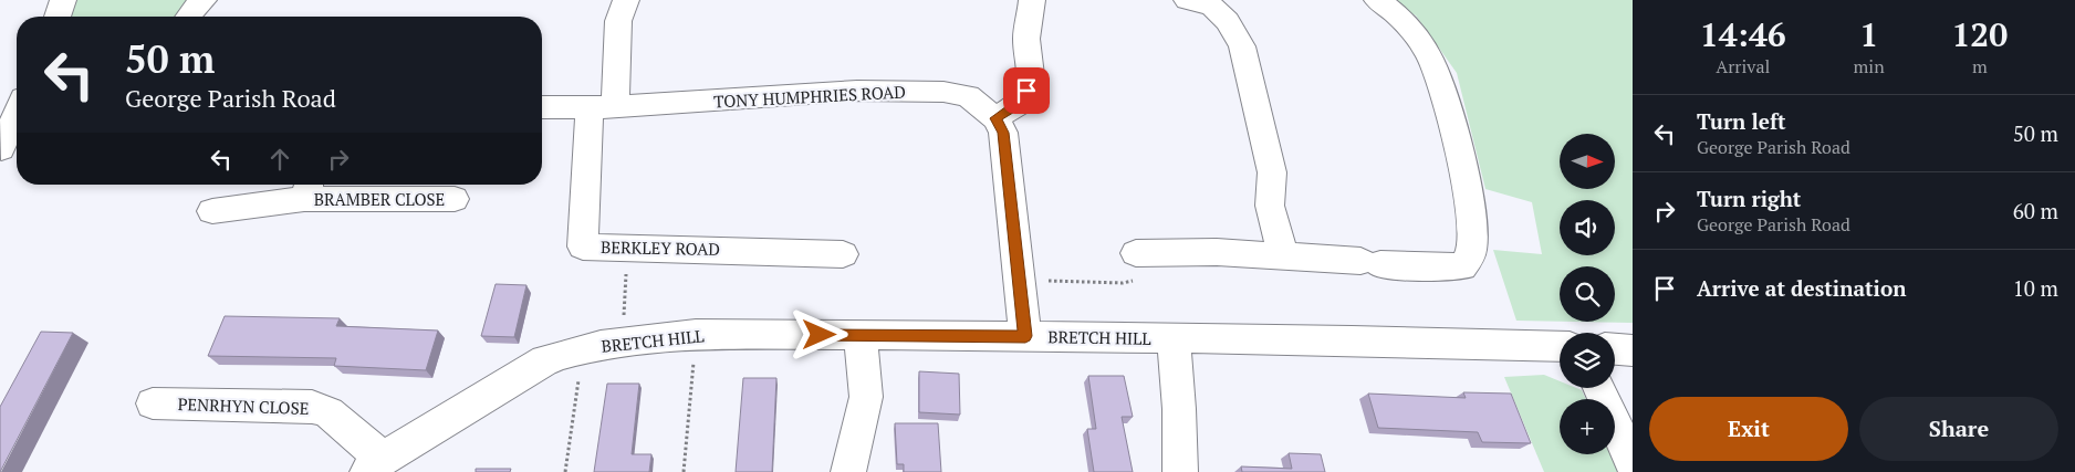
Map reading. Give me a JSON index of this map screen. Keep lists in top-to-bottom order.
{
  "streets": {
    "street": [
      "TONY HUMPHRIES ROAD",
      "BRAMBER CLOSE",
      "BERKLEY ROAD",
      "BRETCH HILL",
      "PENRHYN CLOSE"
    ]
  },
  "crossings": [
    ["TONY HUMPHRIES ROAD", "BERKLEY ROAD"],
    ["BRETCH HILL", "PENRHYN CLOSE"]
  ],
  "north": "right",
  "page": {
    "eta": [
      "14:46",
      "Arrival",
      "1",
      "min",
      "120",
      "m"
    ],
    "turn": ["50 m", "George Parish Road"],
    "list": [
      {
        "name": "Turn left",
        "note": "George Parish Road",
        "value": "50 m"
      },
      {
        "name": "Turn right",
        "note": "George Parish Road",
        "value": "60 m"
      },
      {
        "name": "Arrive at destination",
        "value": "10 m"
      }
    ],
    "map_buttons": "+",
    "buttons": ["Exit", "Share"]
  }
}
